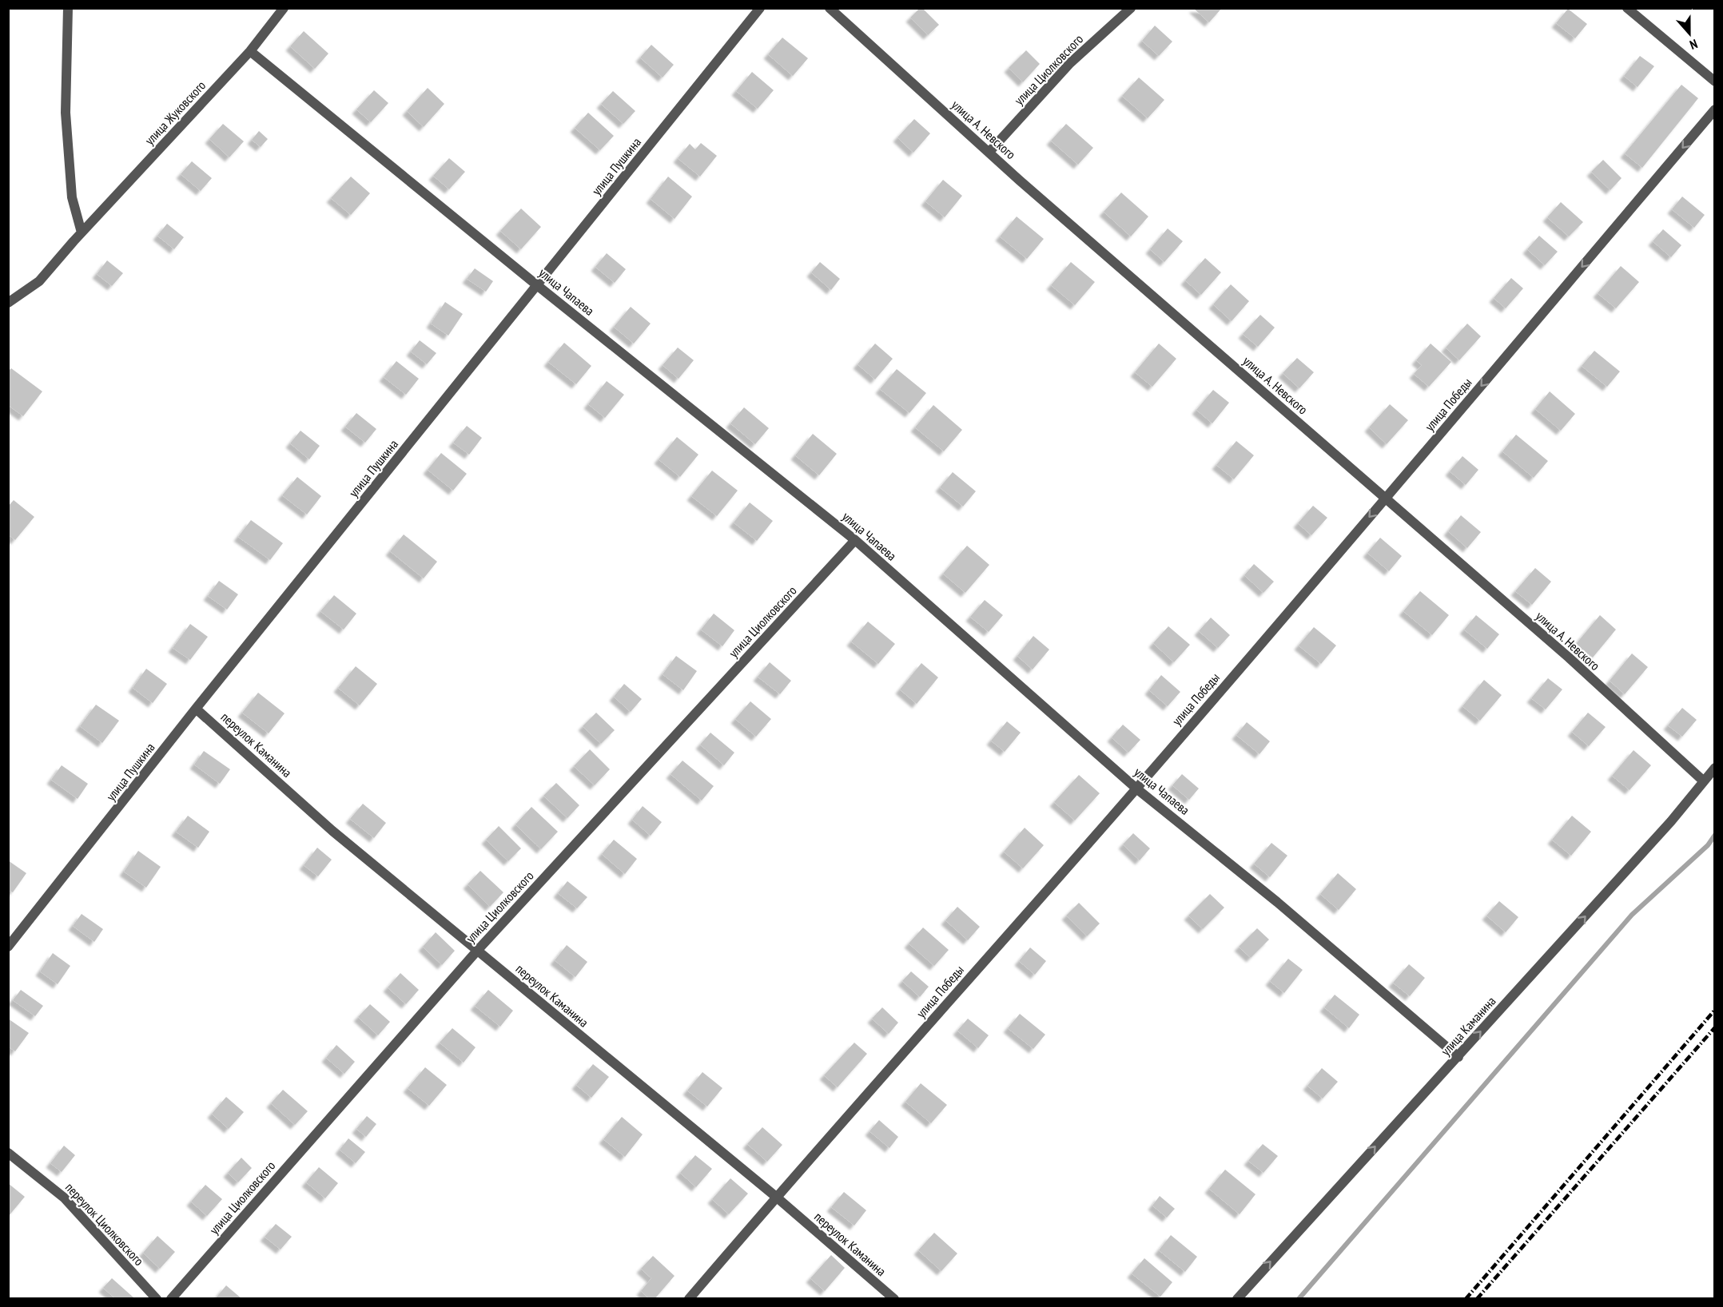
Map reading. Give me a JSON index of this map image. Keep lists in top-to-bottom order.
{
  "streets": {
    "street": [
      "улица Циолковского",
      "улица Жуковского",
      "улица А. Невского",
      "улица Пушкина",
      "улица Чапаева",
      "улица Победы",
      "переулок Каманина",
      "улица Каманина",
      "переулок Циолковского"
    ]
  },
  "crossings": [
    ["улица Циолковского", "улица А. Невского"],
    ["улица Циолковского", "улица Чапаева"],
    ["улица Циолковского", "переулок Каманина"],
    ["улица Жуковского", "улица Чапаева"],
    ["улица А. Невского", "улица Победы"],
    ["улица А. Невского", "улица Каманина"],
    ["улица Пушкина", "улица Чапаева"],
    ["улица Пушкина", "переулок Каманина"],
    ["улица Чапаева", "улица Победы"],
    ["улица Чапаева", "улица Каманина"],
    ["улица Победы", "переулок Каманина"]
  ],
  "one_way": ["улица Победы", "улица Каманина"],
  "north": "bottom"
}
